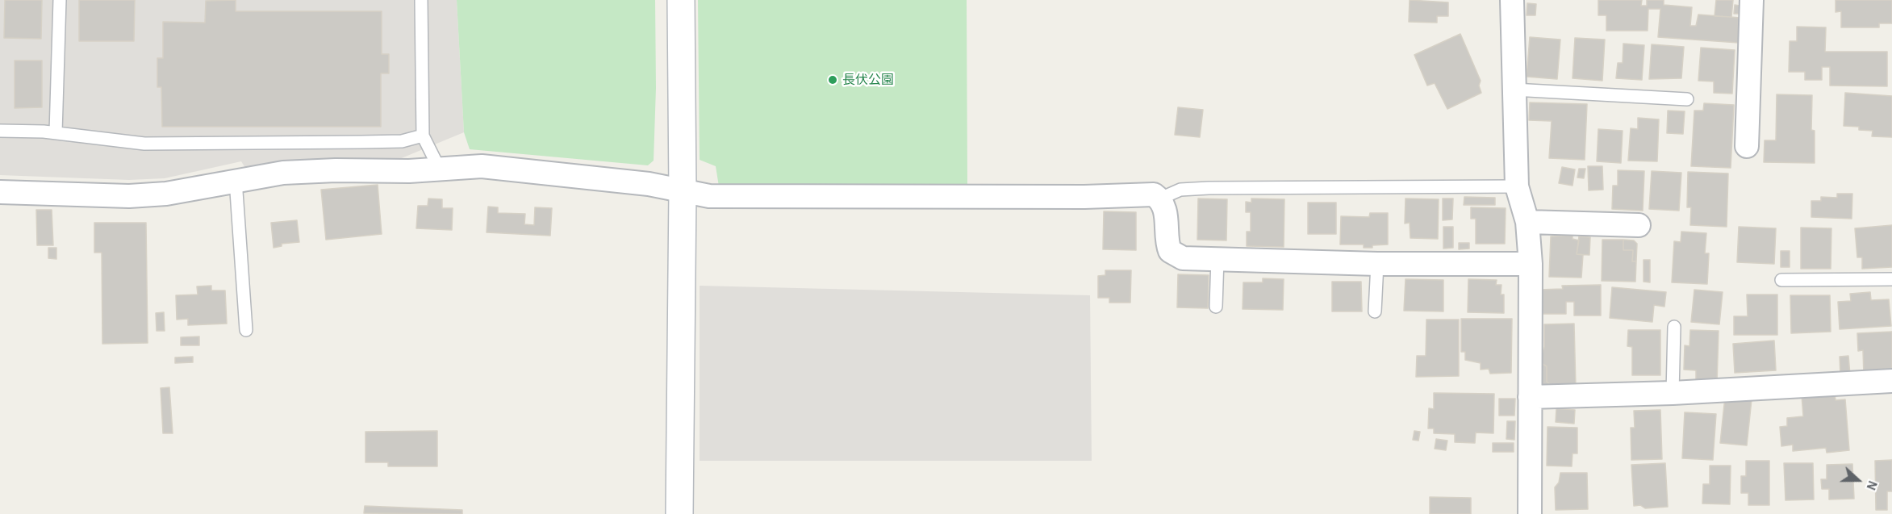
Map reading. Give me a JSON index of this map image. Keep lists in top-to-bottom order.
{
  "places": ["長伏公園"],
  "north": "right"
}
